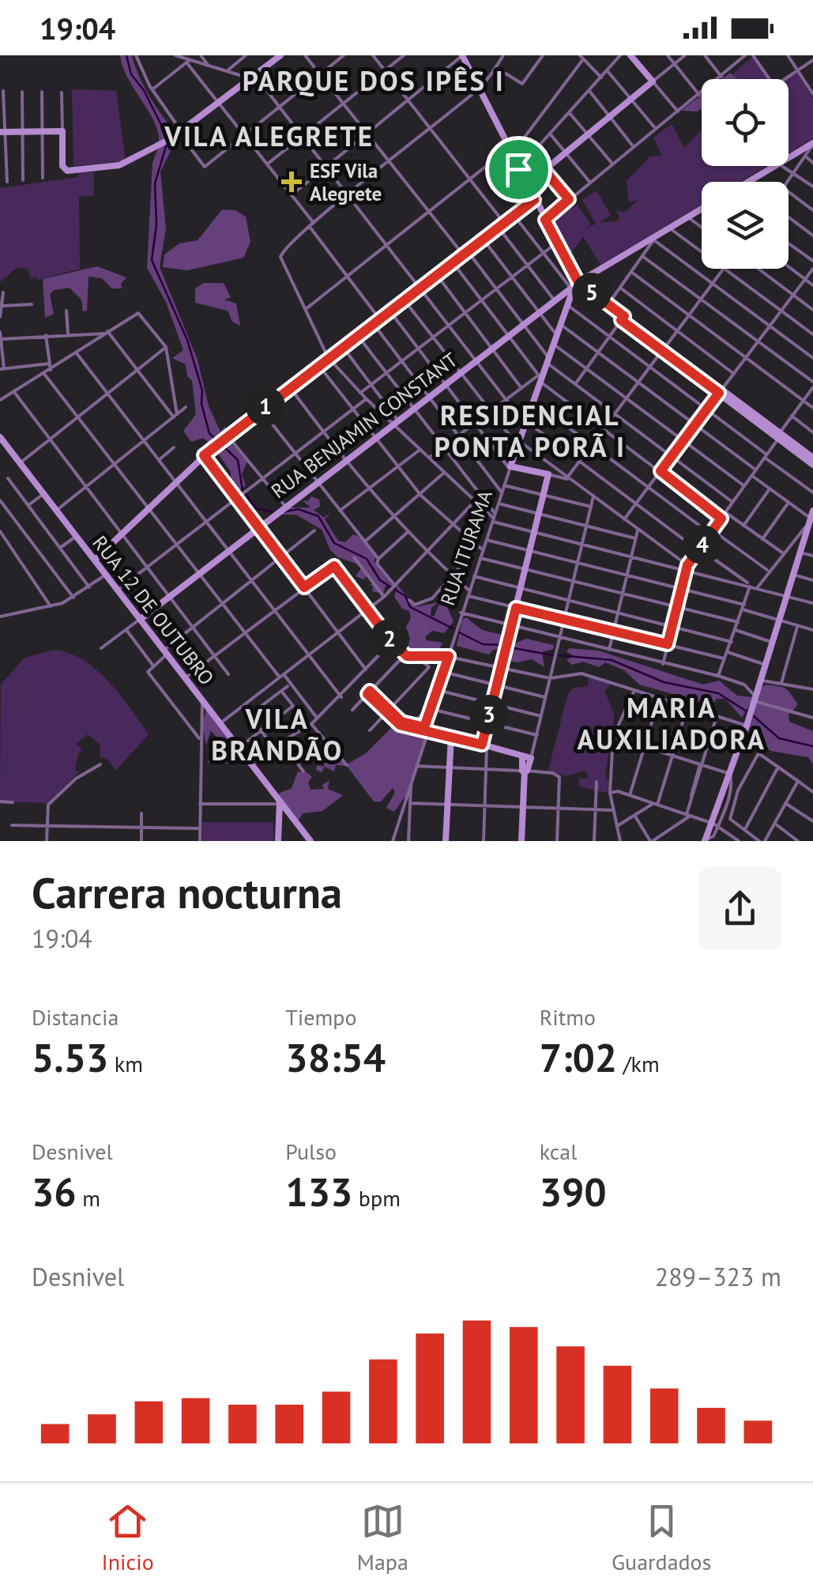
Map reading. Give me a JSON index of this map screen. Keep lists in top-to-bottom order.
{
  "streets": {
    "main road": ["RUA BENJAMIN CONSTANT", "RUA ITURAMA", "RUA 12 DE OUTUBRO"]
  },
  "crossings": [
    ["RUA BENJAMIN CONSTANT", "RUA ITURAMA"],
    ["RUA BENJAMIN CONSTANT", "RUA 12 DE OUTUBRO"]
  ],
  "districts": [
    "PARQUE DOS IPÊS I",
    "VILA ALEGRETE",
    "RESIDENCIAL PONTA PORÃ I",
    "MARIA AUXILIADORA",
    "VILA BRANDÃO"
  ],
  "places": {
    "health": ["ESF Vila Alegrete"]
  },
  "page": {
    "status": "19:04",
    "pins": [
      "5",
      "1",
      "4",
      "2",
      "3"
    ],
    "heading": ["Carrera nocturna", "19:04"],
    "stats": [
      ["Distancia", "5.53 km"],
      ["Tiempo", "38:54"],
      ["Ritmo", "7:02 /km"],
      ["Desnivel", "36 m"],
      ["Pulso", "133 bpm"],
      ["kcal", "390"]
    ],
    "chart": ["Desnivel", "289–323 m"],
    "tabs": ["Inicio", "Mapa", "Guardados"]
  }
}
